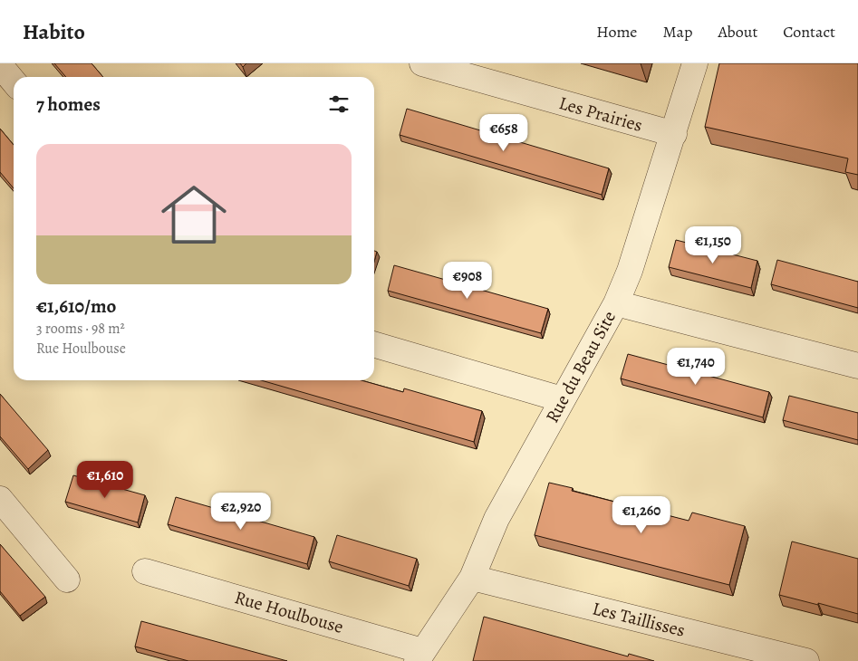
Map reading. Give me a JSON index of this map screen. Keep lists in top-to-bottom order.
{
  "streets": {
    "street": [
      "Les Prairies",
      "Rue du Beau Site",
      "Rue Houlbouse",
      "Les Taillisses"
    ]
  },
  "crossings": [
    ["Les Prairies", "Rue du Beau Site"],
    ["Rue du Beau Site", "Rue Houlbouse"],
    ["Rue du Beau Site", "Les Taillisses"]
  ],
  "page": {
    "header": "Habito",
    "nav": [
      "Home",
      "Map",
      "About",
      "Contact"
    ],
    "heading": "7 homes",
    "price": [
      "€658",
      "€1,150",
      "€908",
      "€1,740",
      "€1,610",
      "€2,920",
      "€1,260"
    ],
    "list": [
      {
        "name": "€1,610/mo",
        "note": "3 rooms · 98 m² · Rue Houlbouse"
      }
    ]
  }
}
